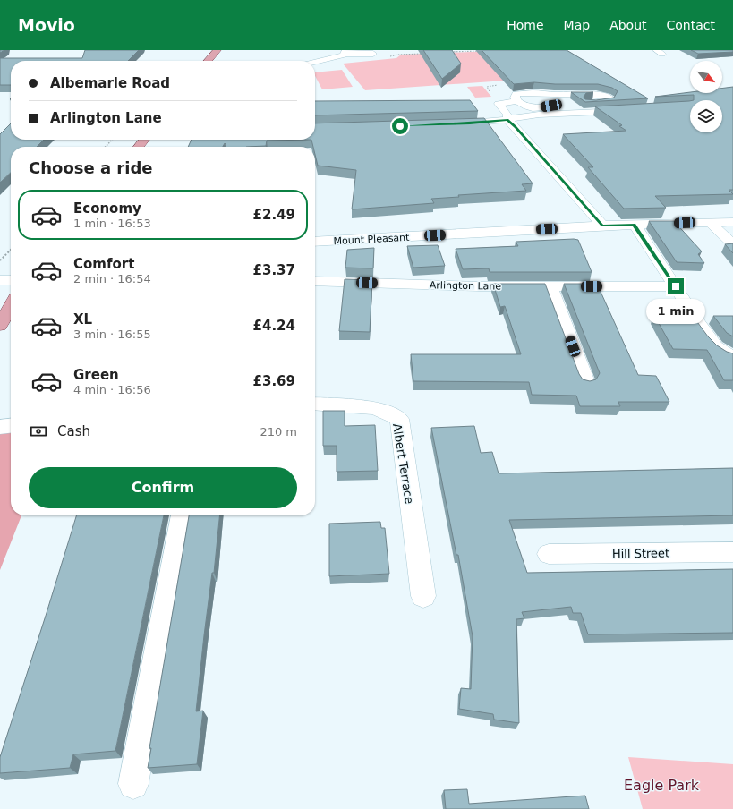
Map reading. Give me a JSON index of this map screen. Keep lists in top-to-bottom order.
{
  "streets": {
    "street": [
      "Mount Pleasant",
      "Arlington Lane",
      "Albert Terrace",
      "Hill Street"
    ]
  },
  "parks": ["Eagle Park"],
  "north": "bottom right",
  "page": {
    "header": "Movio",
    "nav": [
      "Home",
      "Map",
      "About",
      "Contact"
    ],
    "banner": ["Albemarle Road", "Arlington Lane"],
    "heading": "Choose a ride",
    "list": [
      {
        "name": "Economy",
        "note": "1 min · 16:53",
        "value": "£2.49"
      },
      {
        "name": "Comfort",
        "note": "2 min · 16:54",
        "value": "£3.37"
      },
      {
        "name": "XL",
        "note": "3 min · 16:55",
        "value": "£4.24"
      },
      {
        "name": "Green",
        "note": "4 min · 16:56",
        "value": "£3.69"
      }
    ],
    "bubble": "1 min",
    "pay": ["Cash", "210 m"],
    "buttons": "Confirm"
  }
}
